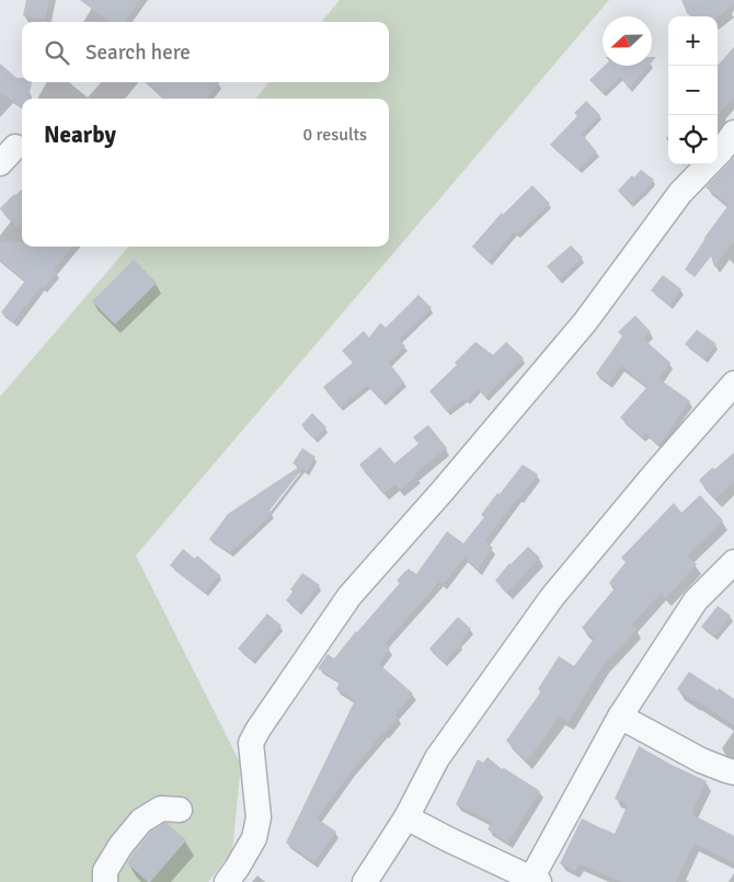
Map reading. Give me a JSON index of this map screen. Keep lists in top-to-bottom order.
{
  "north": "left",
  "page": {
    "map_buttons": ["+", "−"],
    "search": "Search here",
    "heading": ["Nearby", "0 results"]
  }
}
